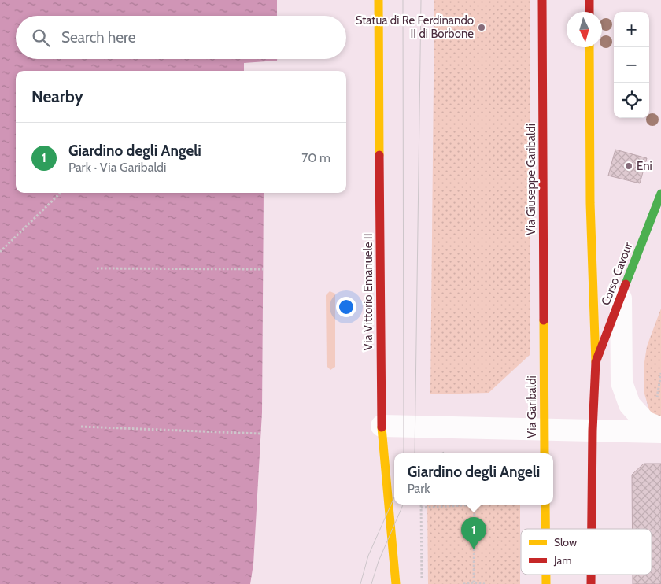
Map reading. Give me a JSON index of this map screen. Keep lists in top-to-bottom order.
{
  "streets": {
    "main road": [
      "Via Giuseppe Garibaldi",
      "Corso Cavour",
      "Via Vittorio Emanuele II",
      "Via Garibaldi"
    ]
  },
  "crossings": [
    ["Via Giuseppe Garibaldi", "Via Garibaldi"]
  ],
  "places": ["Statua di Re Ferdinando II di Borbone", "Eni"],
  "legend": ["Slow", "Jam"],
  "north": "bottom",
  "page": {
    "map_buttons": ["+", "−"],
    "search": "Search here",
    "heading": "Nearby",
    "list": [
      {
        "mark": "1",
        "name": "Giardino degli Angeli",
        "note": "Park · Via Garibaldi",
        "value": "70 m"
      }
    ],
    "popup": ["Giardino degli Angeli", "Park"],
    "pins": "1"
  }
}
